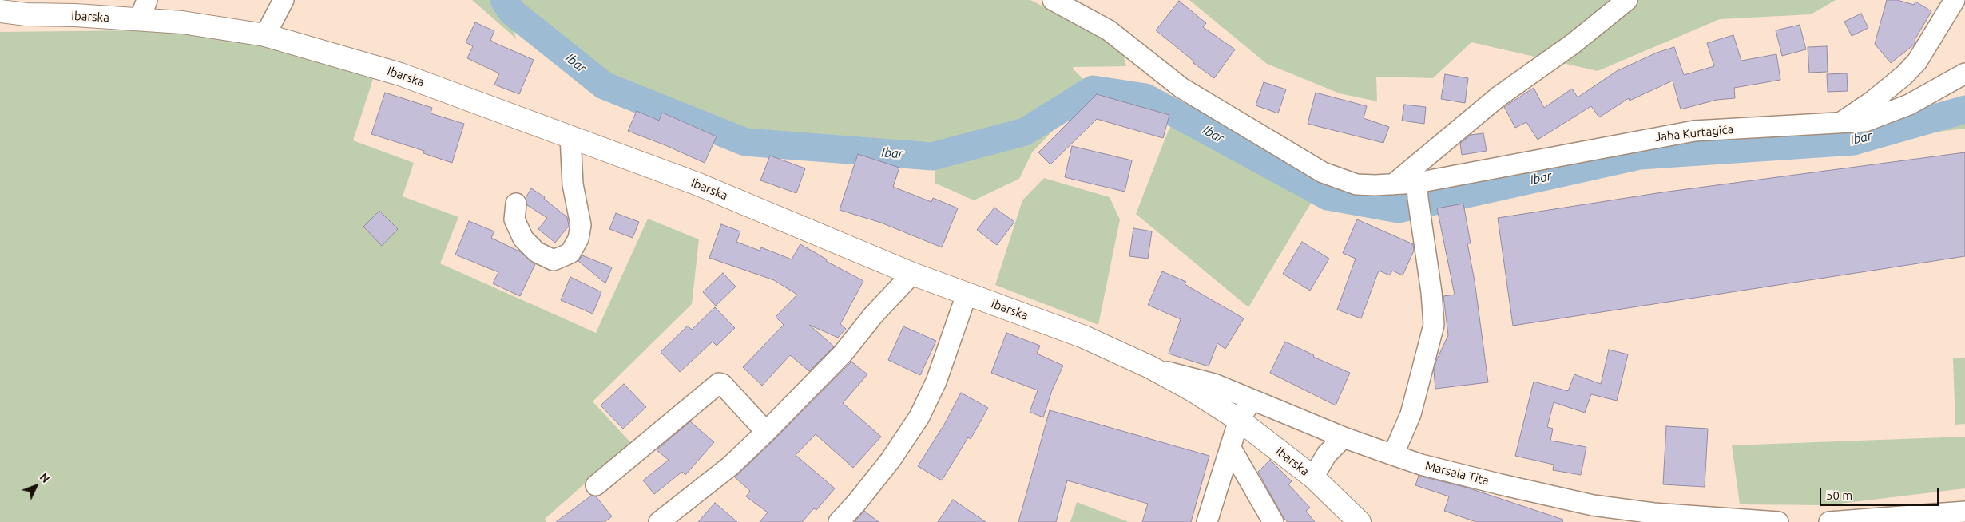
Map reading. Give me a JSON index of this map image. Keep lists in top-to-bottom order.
{
  "streets": {
    "main road": ["Ibarska"],
    "street": ["Jaha Kurtagića", "Marsala Tita"]
  },
  "crossings": [
    ["Ibarska", "Marsala Tita"]
  ],
  "water": ["Ibar"],
  "scale_bar": "50 m",
  "north": "top right"
}
